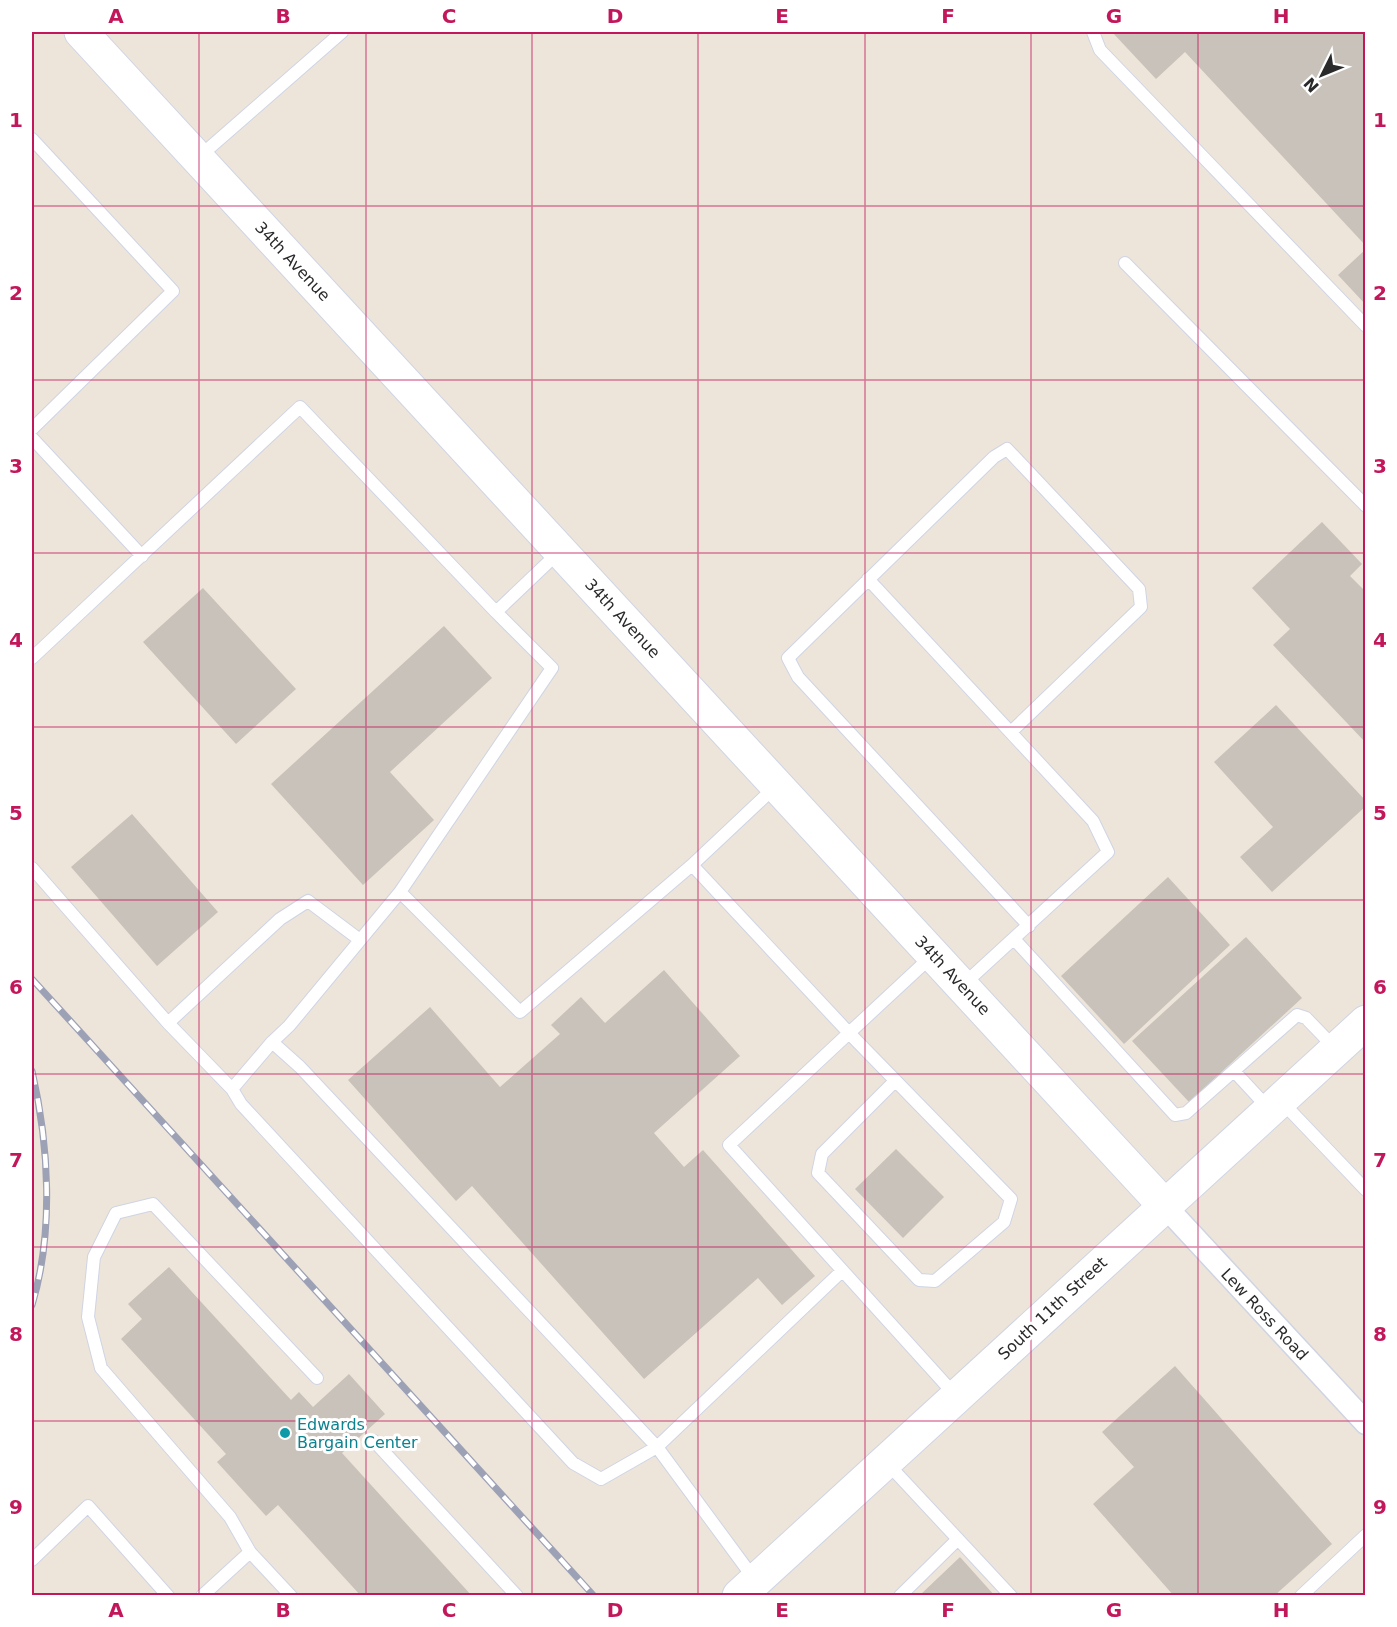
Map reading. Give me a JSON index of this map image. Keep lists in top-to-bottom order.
{
  "streets": {
    "street": ["34th Avenue", "South 11th Street", "Lew Ross Road"]
  },
  "crossings": [
    ["34th Avenue", "South 11th Street"],
    ["34th Avenue", "Lew Ross Road"],
    ["South 11th Street", "Lew Ross Road"]
  ],
  "places": ["Edwards Bargain Center"],
  "north": "bottom left",
  "grid": {
    "columns": [
      "A",
      "B",
      "C",
      "D",
      "E",
      "F",
      "G",
      "H"
    ],
    "rows": [
      "1",
      "2",
      "3",
      "4",
      "5",
      "6",
      "7",
      "8",
      "9"
    ]
  }
}
